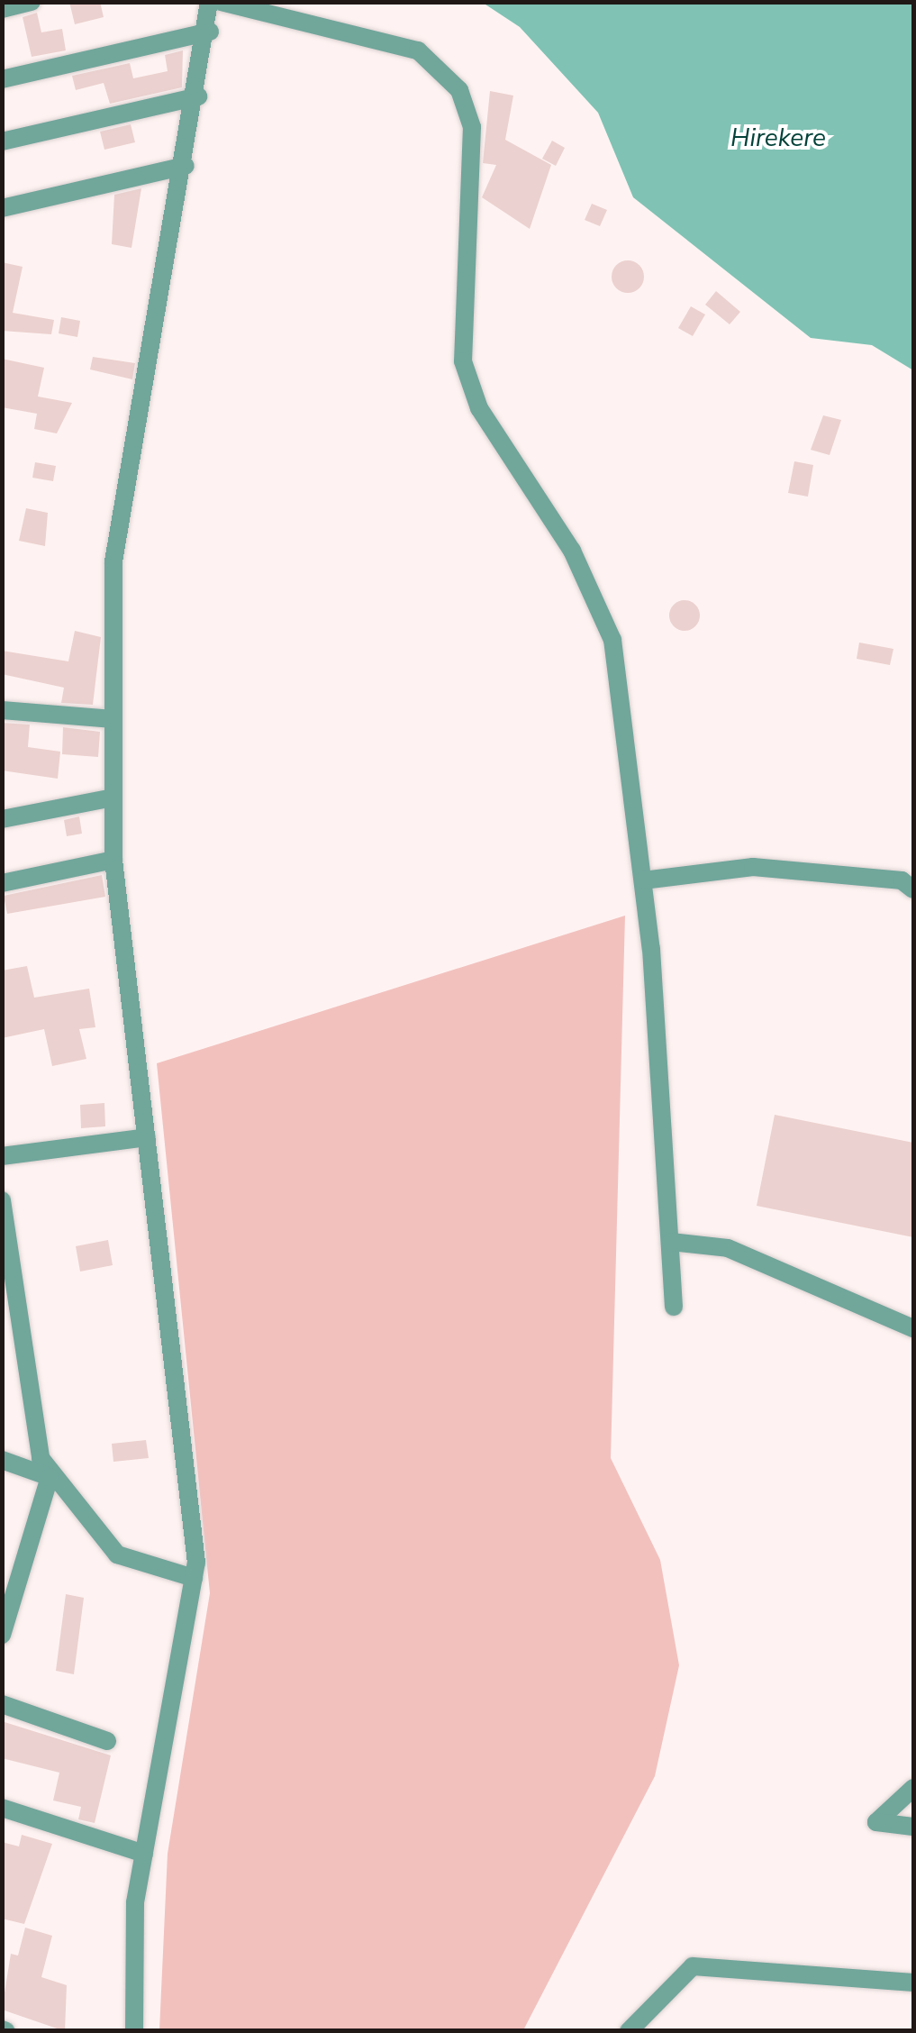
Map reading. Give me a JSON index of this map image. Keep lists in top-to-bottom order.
{
  "water": ["Hirekere"]
}
